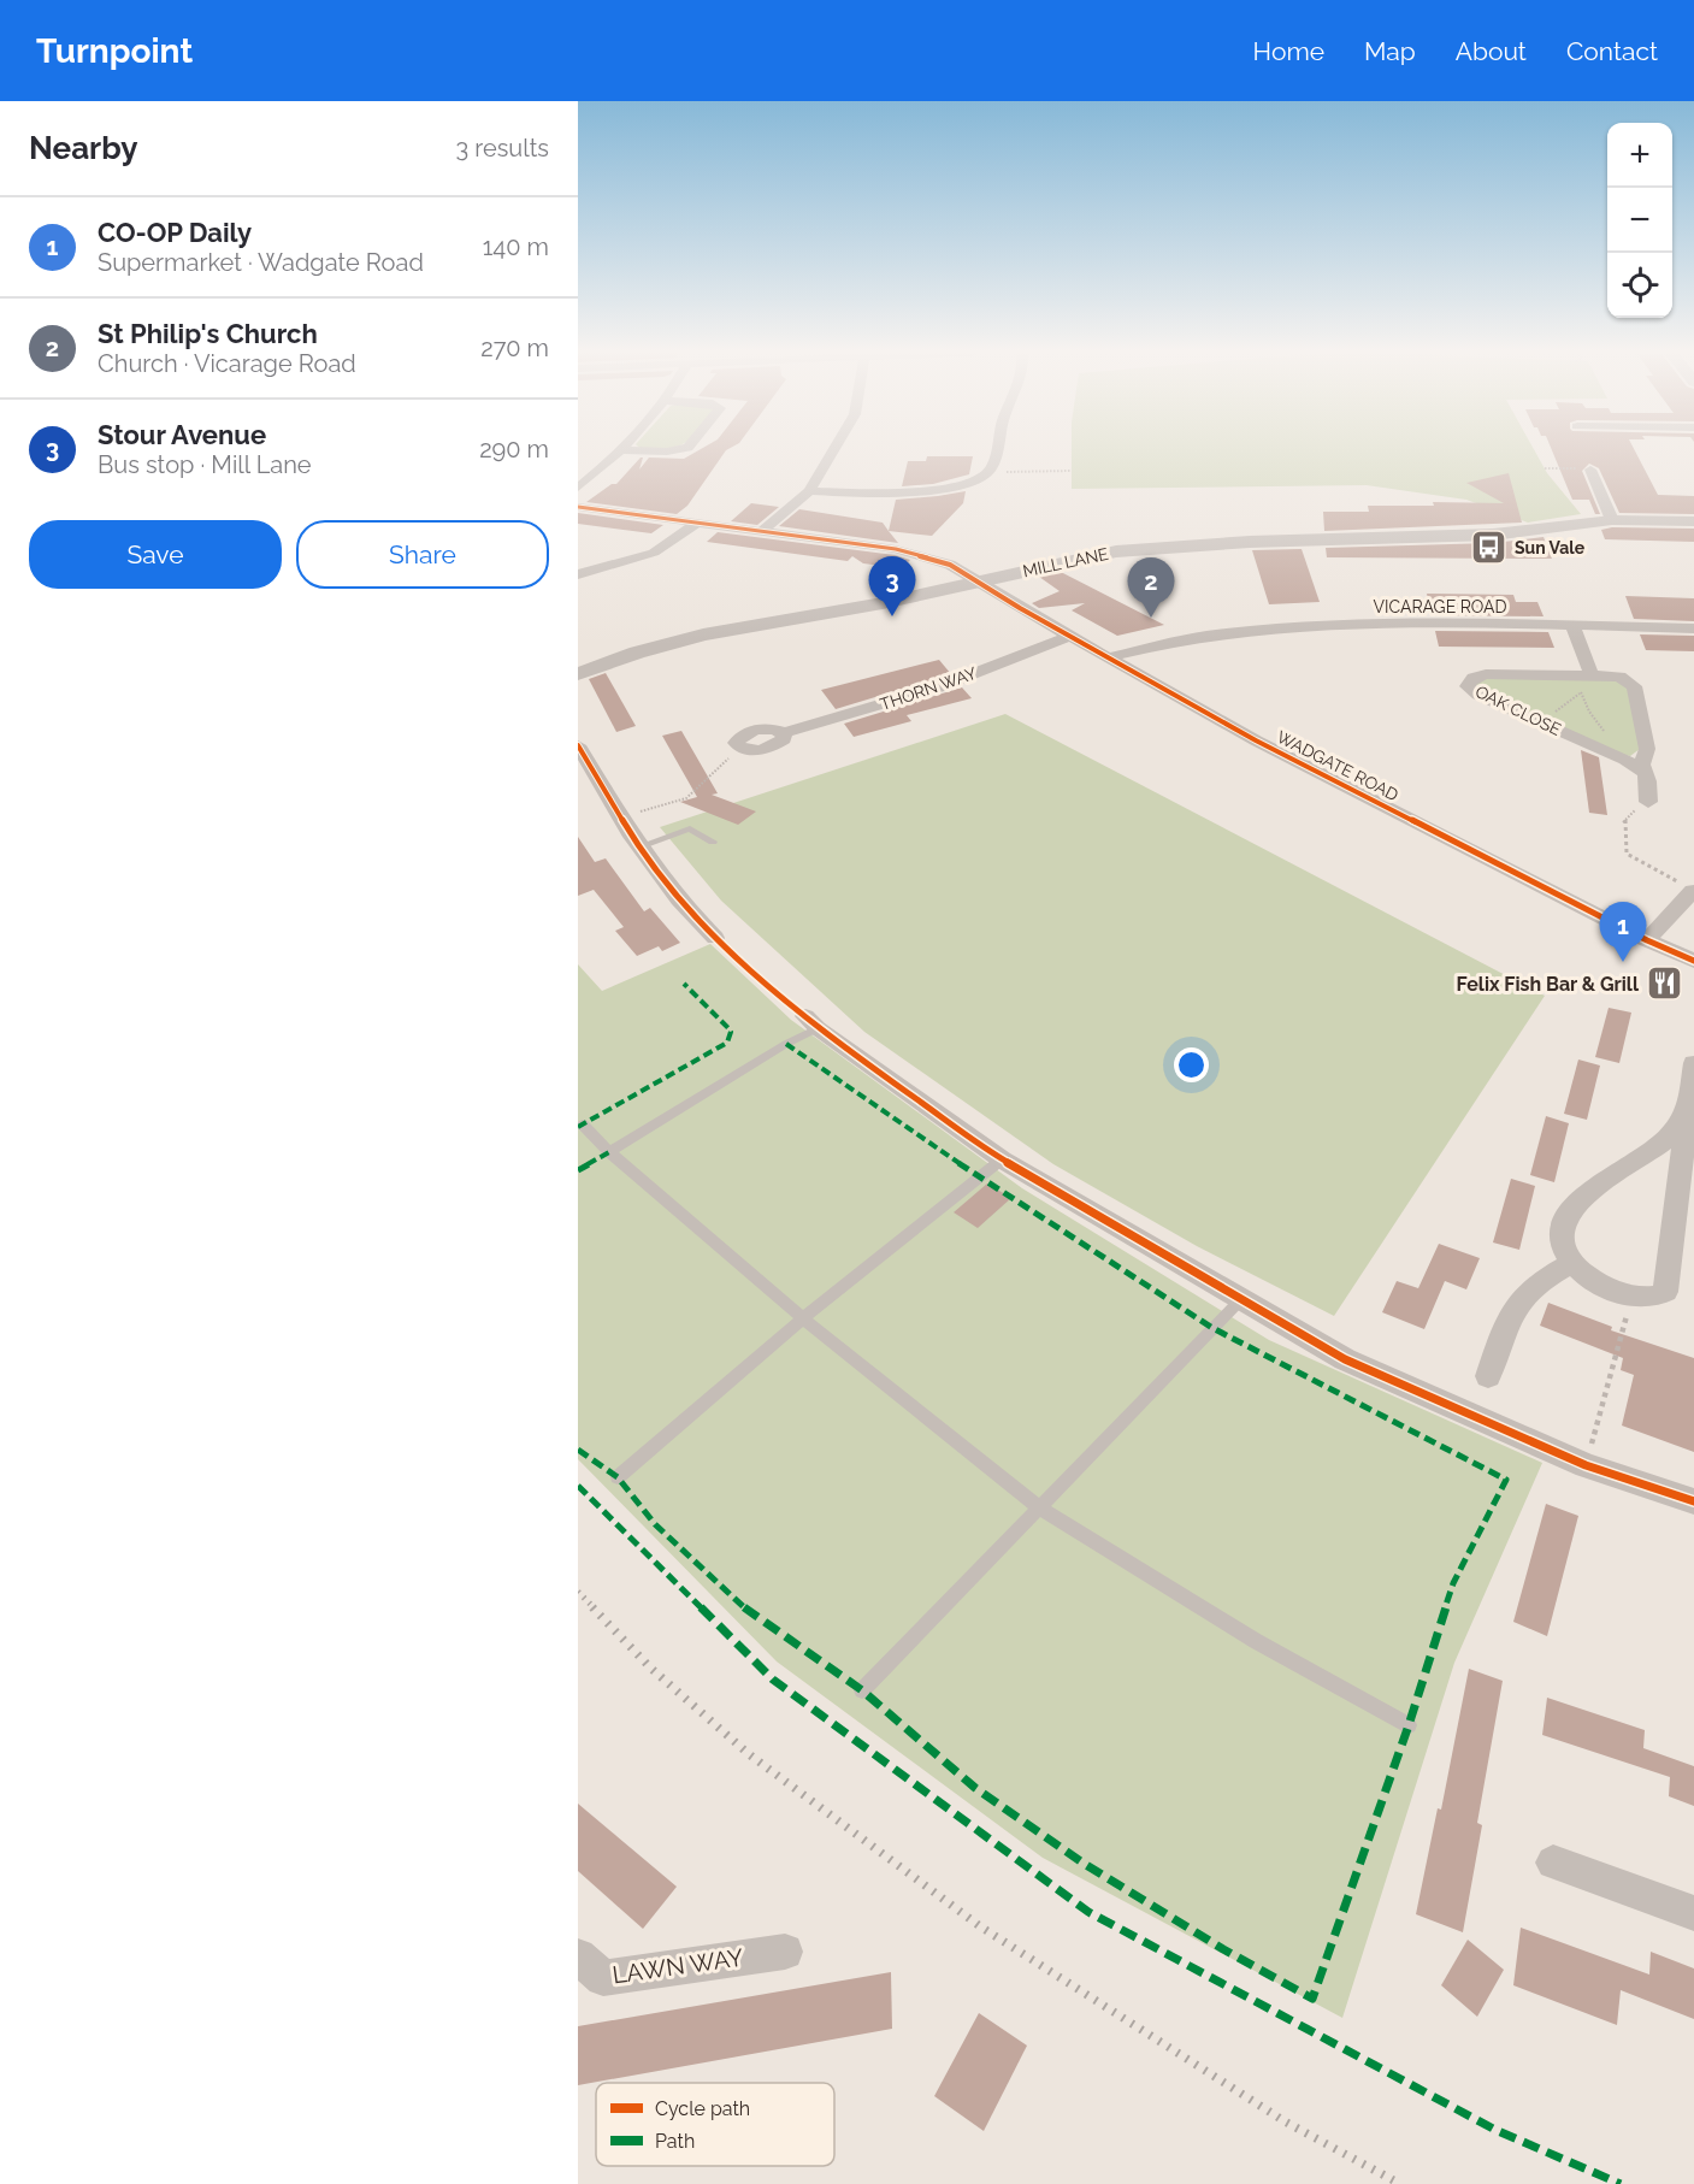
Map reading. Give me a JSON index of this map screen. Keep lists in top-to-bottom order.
{
  "streets": {
    "street": [
      "MILL LANE",
      "VICARAGE ROAD",
      "THORN WAY",
      "OAK CLOSE",
      "WADGATE ROAD",
      "LAWN WAY"
    ]
  },
  "crossings": [
    ["MILL LANE", "WADGATE ROAD"],
    ["VICARAGE ROAD", "WADGATE ROAD"],
    ["THORN WAY", "WADGATE ROAD"]
  ],
  "places": {
    "bus stop": ["Sun Vale"],
    "restaurant": ["Felix Fish Bar & Grill"]
  },
  "legend": ["Cycle path", "Path"],
  "page": {
    "header": "Turnpoint",
    "nav": [
      "Home",
      "Map",
      "About",
      "Contact"
    ],
    "heading": ["Nearby", "3 results"],
    "map_buttons": ["+", "−"],
    "list": [
      {
        "mark": "1",
        "name": "CO-OP Daily",
        "note": "Supermarket · Wadgate Road",
        "value": "140 m"
      },
      {
        "mark": "2",
        "name": "St Philip's Church",
        "note": "Church · Vicarage Road",
        "value": "270 m"
      },
      {
        "mark": "3",
        "name": "Stour Avenue",
        "note": "Bus stop · Mill Lane",
        "value": "290 m"
      }
    ],
    "buttons": ["Save", "Share"],
    "pins": ["3", "2", "1"]
  }
}
